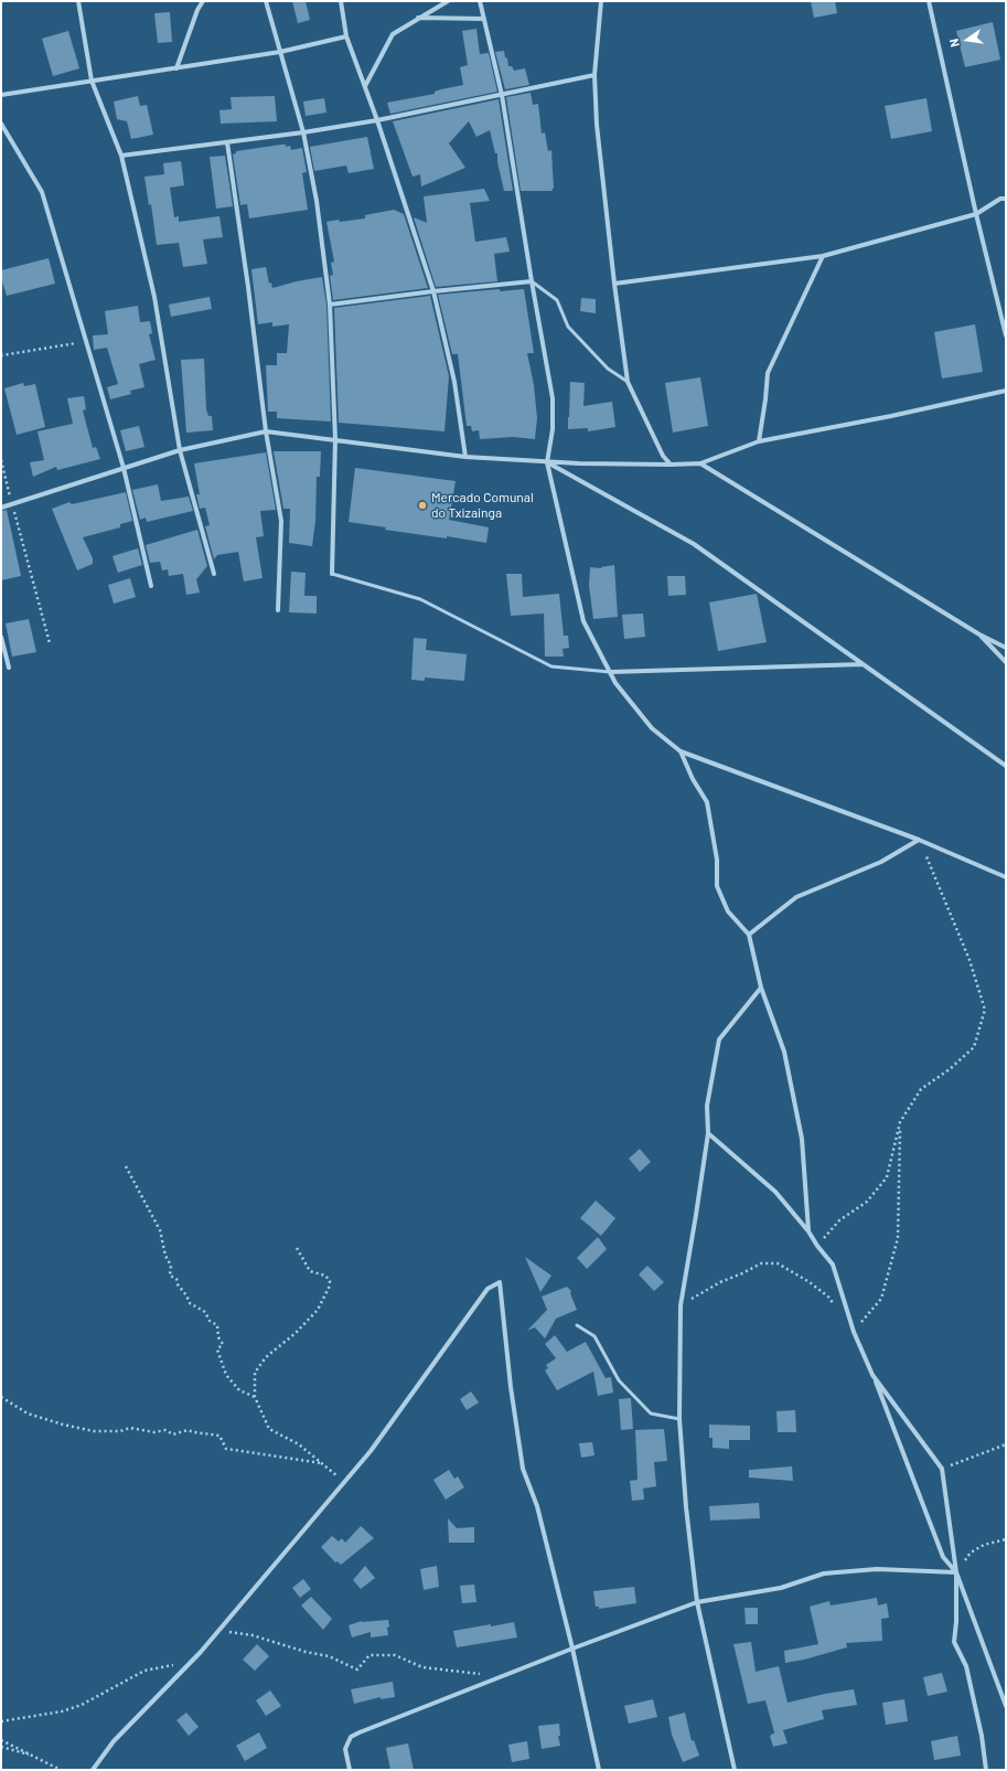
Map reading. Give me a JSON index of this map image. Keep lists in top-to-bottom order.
{
  "places": ["Mercado Comunal do Txizainga"],
  "north": "left"
}
